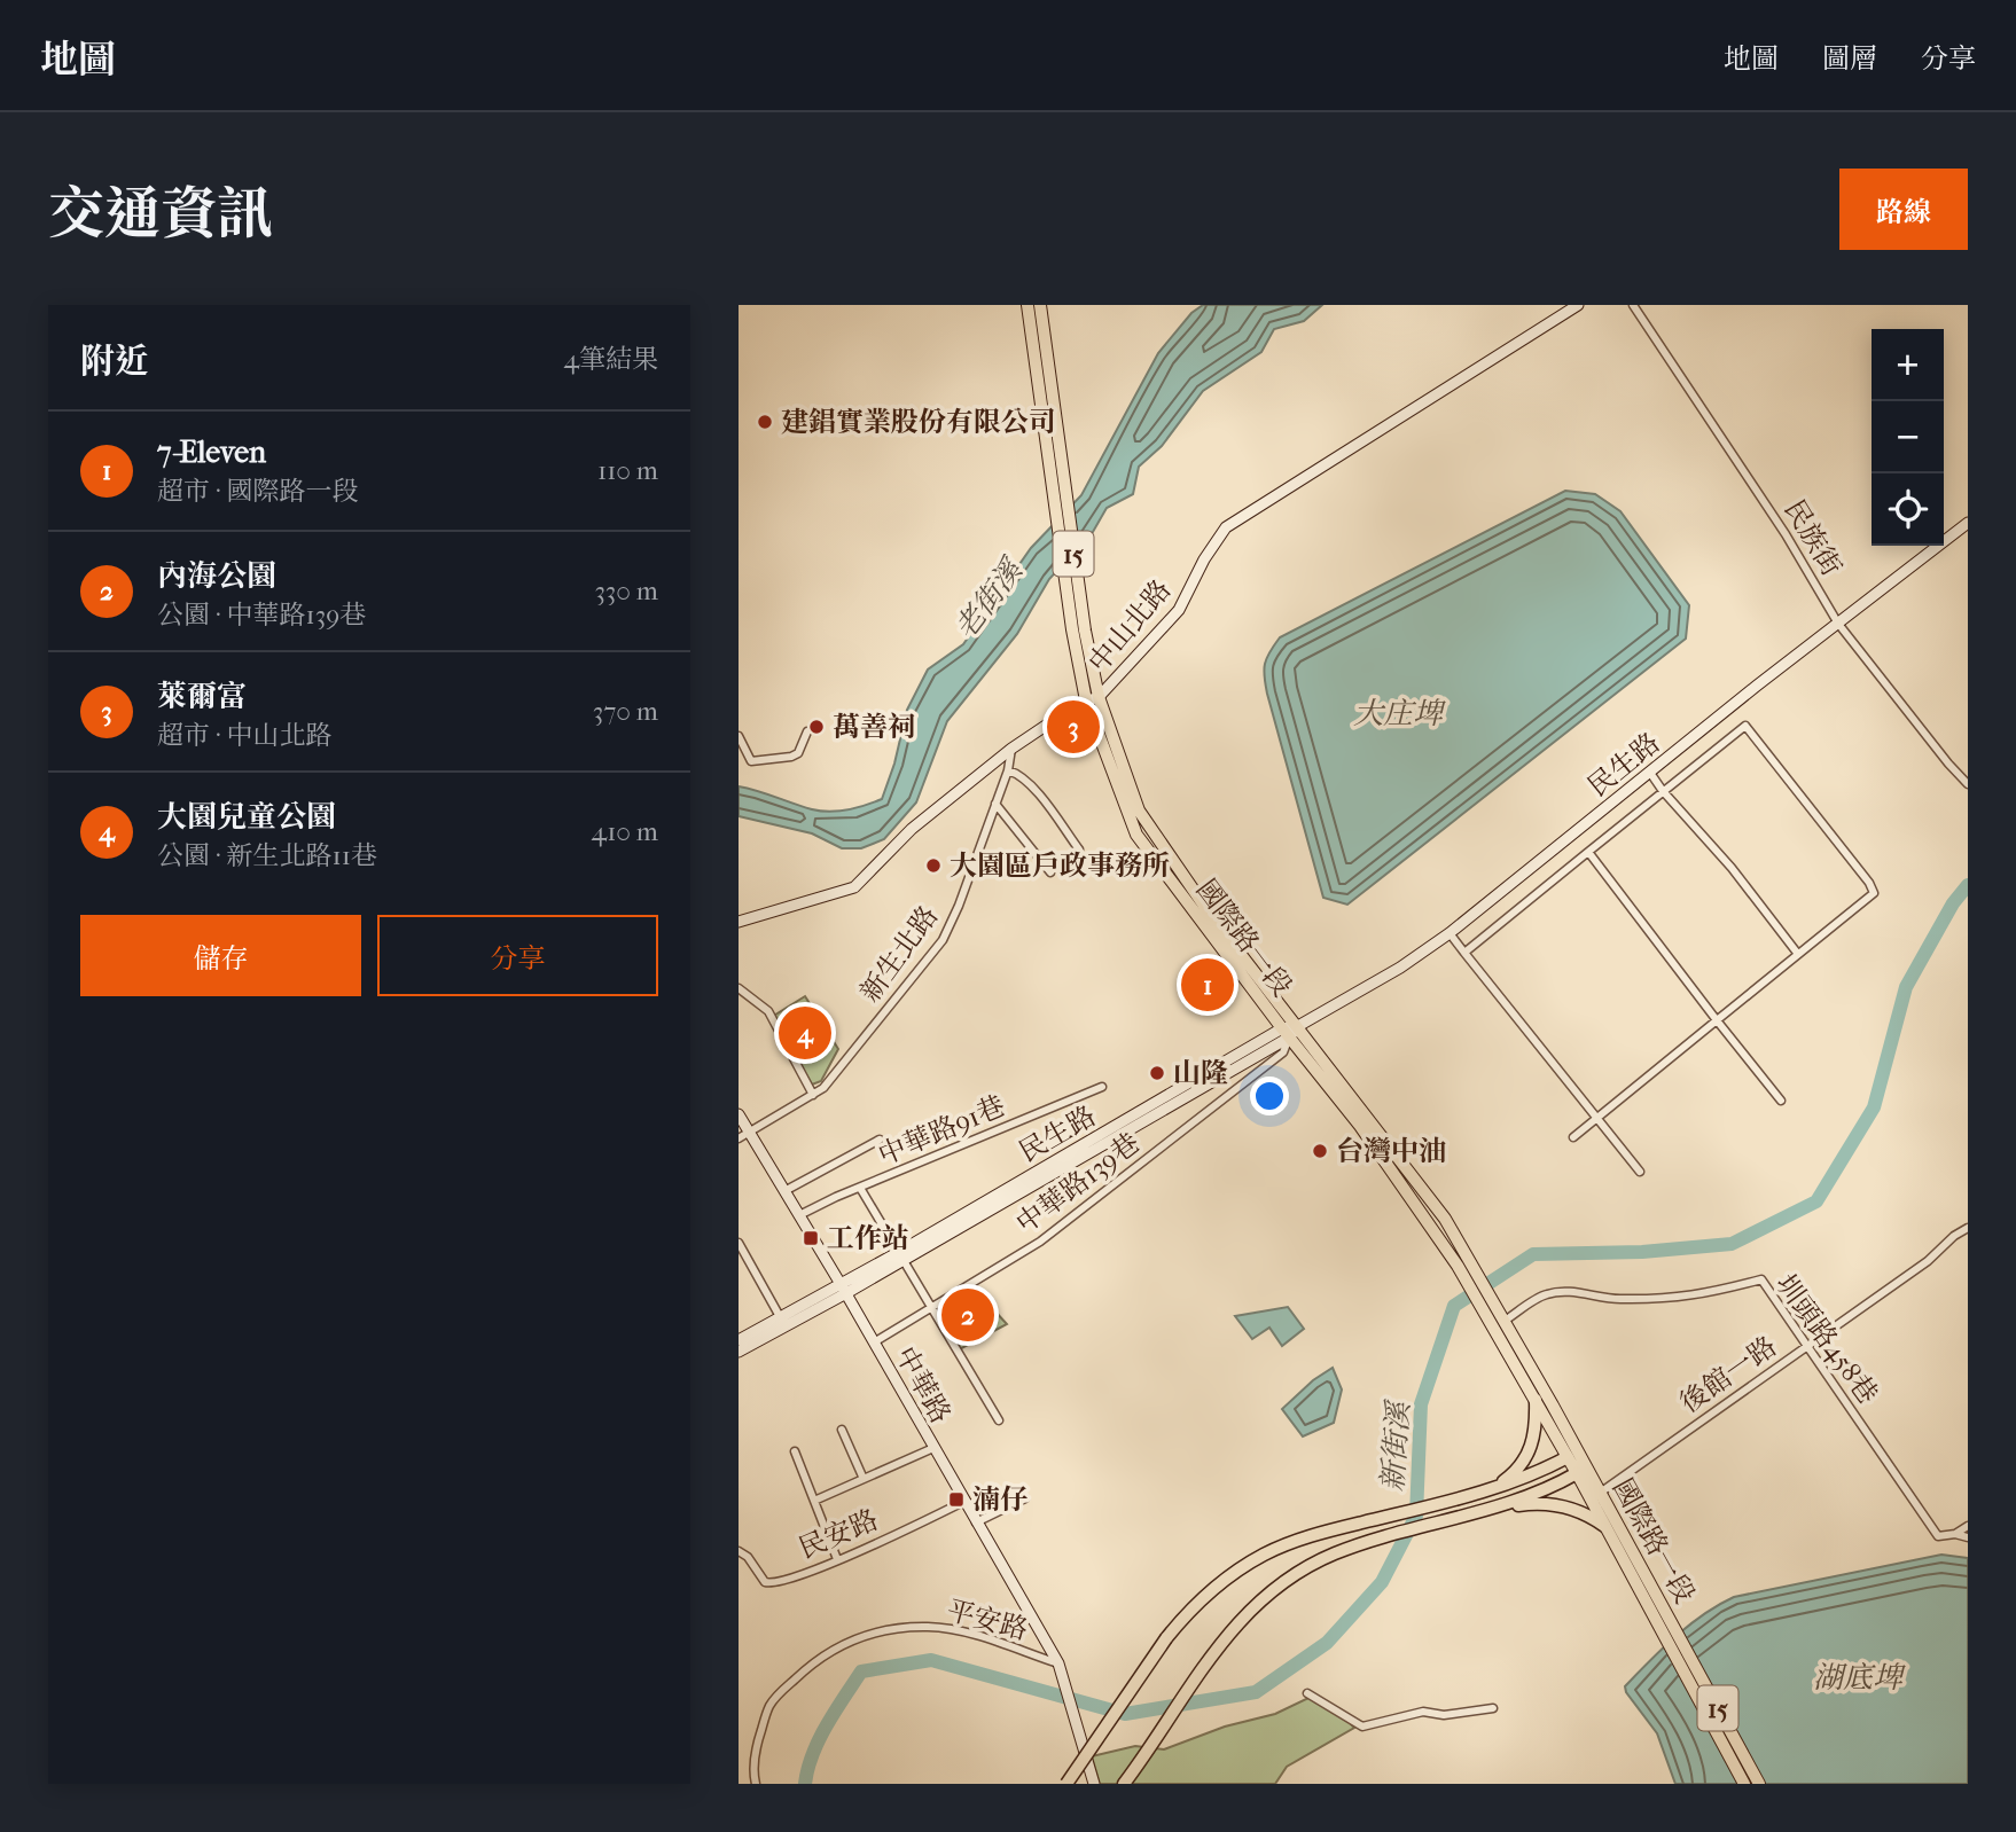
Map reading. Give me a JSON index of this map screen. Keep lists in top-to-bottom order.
{
  "streets": {
    "main road": ["15", "國際路一段"],
    "street": [
      "民族街",
      "中山北路",
      "民生路",
      "新生北路",
      "中華路91巷",
      "中華路139巷",
      "圳頭路458巷",
      "後館一路",
      "中華路",
      "民安路",
      "平安路"
    ]
  },
  "crossings": [
    ["民族街", "民生路"],
    ["15", "國際路一段"],
    ["中山北路", "國際路一段"],
    ["中山北路", "新生北路"],
    ["民生路", "國際路一段"],
    ["民生路", "中華路139巷"],
    ["民生路", "中華路"],
    ["國際路一段", "中華路139巷"],
    ["國際路一段", "圳頭路458巷"],
    ["國際路一段", "後館一路"],
    ["新生北路", "中華路"],
    ["中華路91巷", "中華路"],
    ["中華路139巷", "中華路"],
    ["圳頭路458巷", "後館一路"],
    ["中華路", "民安路"],
    ["中華路", "平安路"]
  ],
  "water": [
    "老街溪",
    "大庄埤",
    "新街溪",
    "湖底埤"
  ],
  "places": {
    "other": [
      "建錩實業股份有限公司",
      "萬善祠",
      "大園區戶政事務所",
      "山隆",
      "台灣中油"
    ],
    "transit": ["工作站", "湳仔"]
  },
  "page": {
    "header": "地圖",
    "nav": ["地圖", "圖層", "分享"],
    "title": "交通資訊",
    "buttons": [
      "路線",
      ["儲存", "分享"]
    ],
    "heading": ["附近", "4筆結果"],
    "map_buttons": ["+", "−"],
    "list": [
      {
        "mark": "1",
        "name": "7-Eleven",
        "note": "超市 · 國際路一段",
        "value": "110 m"
      },
      {
        "mark": "2",
        "name": "內海公園",
        "note": "公園 · 中華路139巷",
        "value": "330 m"
      },
      {
        "mark": "3",
        "name": "萊爾富",
        "note": "超市 · 中山北路",
        "value": "370 m"
      },
      {
        "mark": "4",
        "name": "大園兒童公園",
        "note": "公園 · 新生北路11巷",
        "value": "410 m"
      }
    ],
    "pins": [
      "3",
      "1",
      "4",
      "2"
    ]
  }
}
